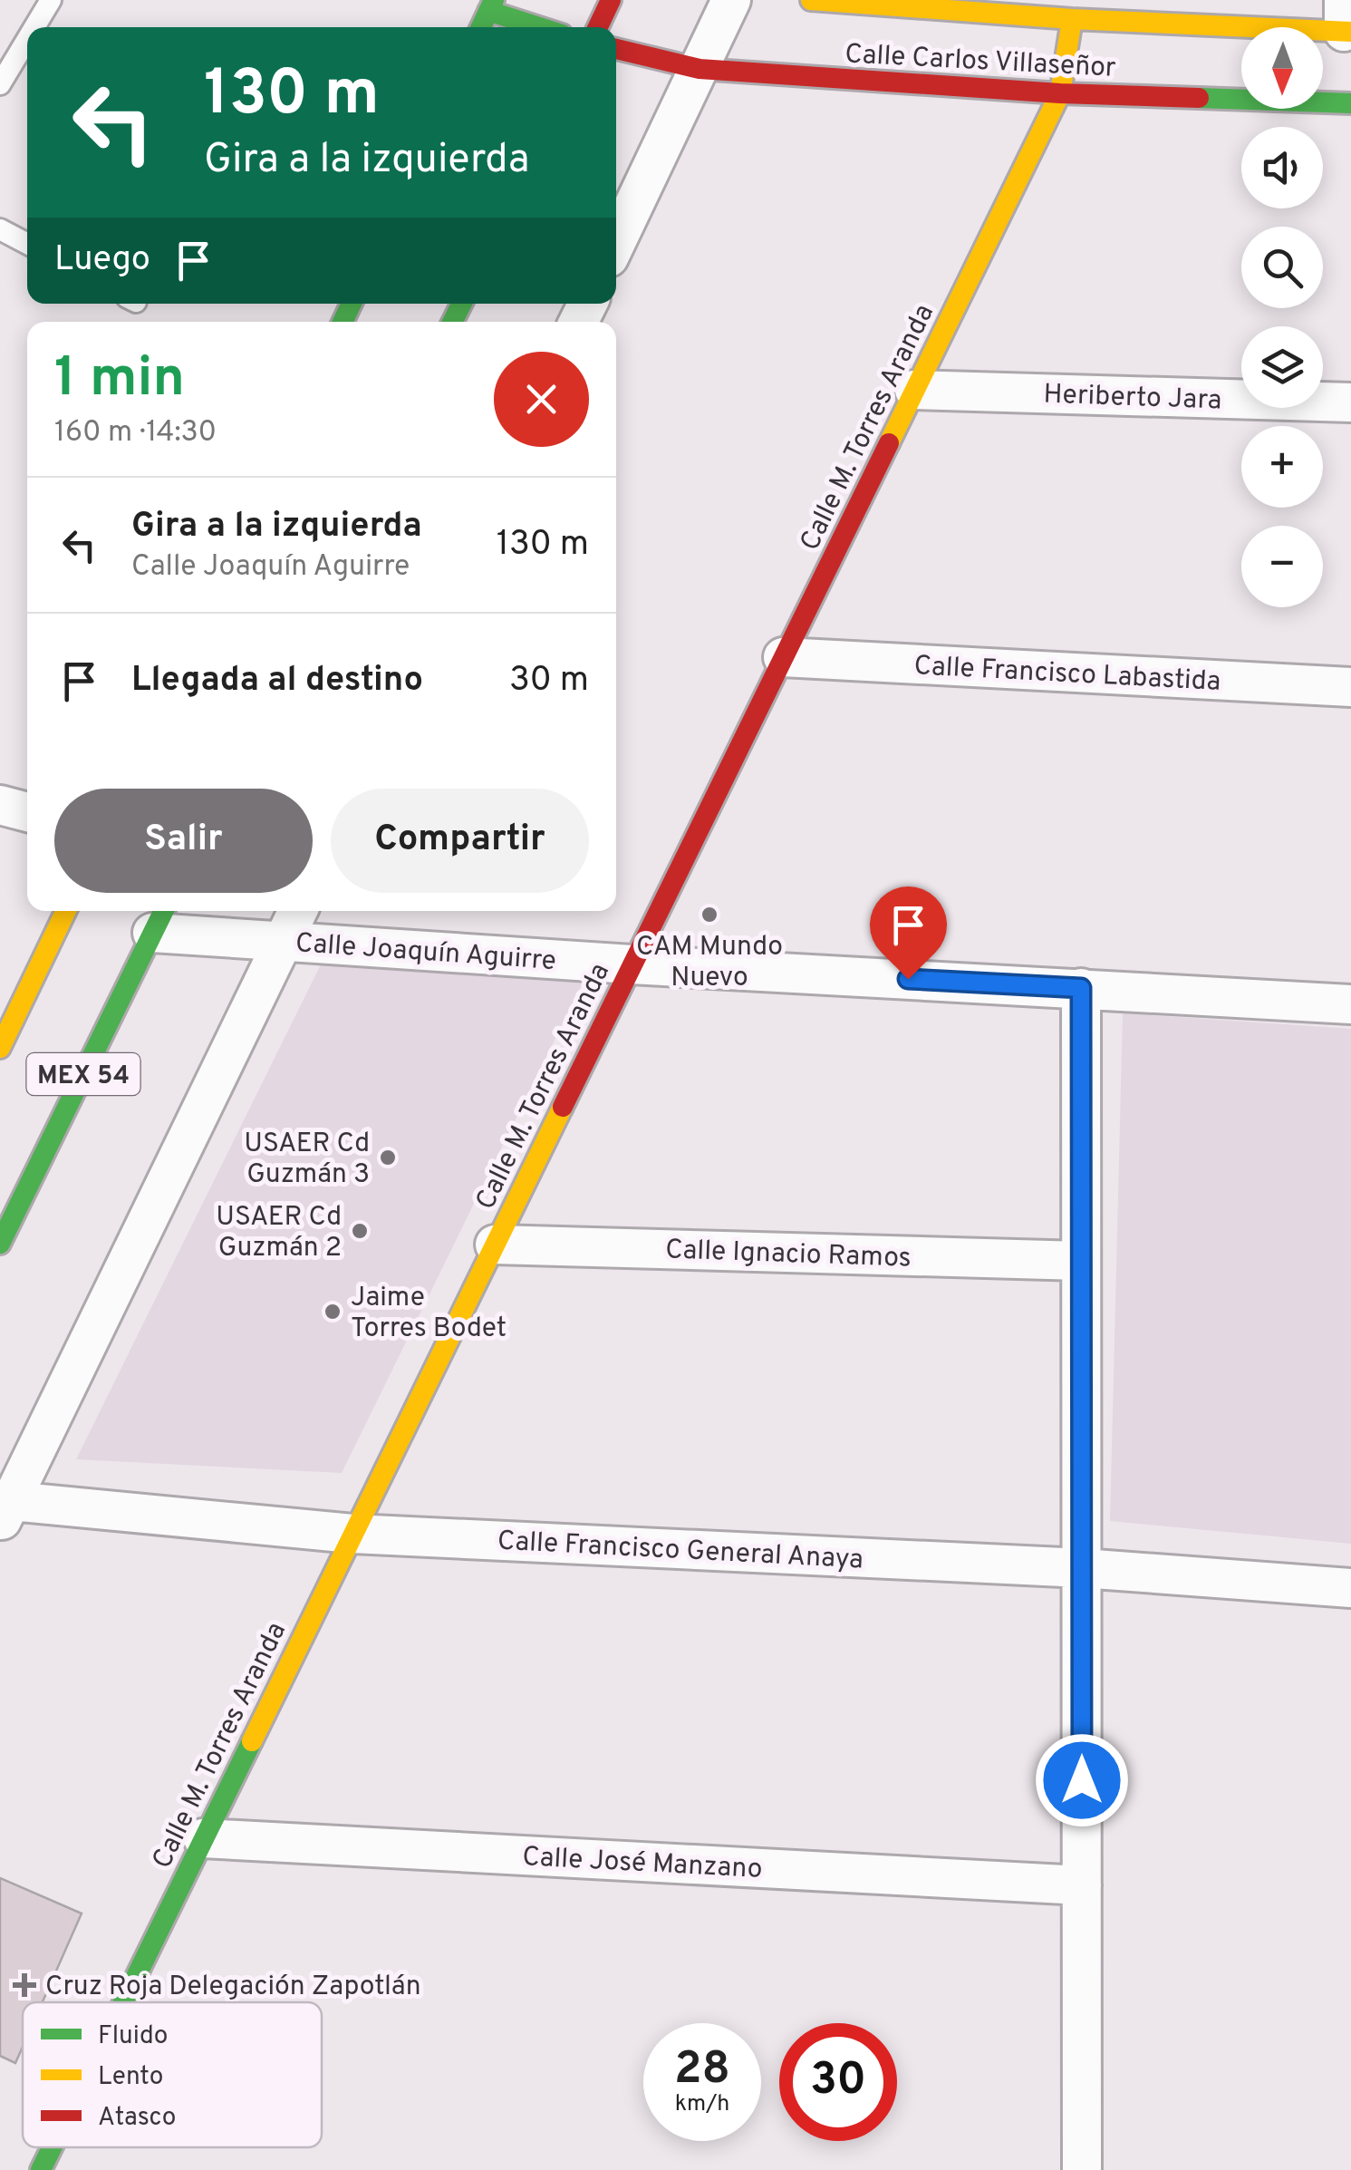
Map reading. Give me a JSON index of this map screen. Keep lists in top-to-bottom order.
{
  "streets": {
    "street": [
      "Calle Carlos Villaseñor",
      "Heriberto Jara",
      "Calle M. Torres Aranda",
      "Calle Francisco Labastida",
      "Calle Joaquín Aguirre",
      "MEX 54",
      "Calle Ignacio Ramos",
      "Calle Francisco General Anaya",
      "Calle José Manzano"
    ]
  },
  "crossings": [
    ["Calle Carlos Villaseñor", "Calle M. Torres Aranda"],
    ["Heriberto Jara", "Calle M. Torres Aranda"],
    ["Calle M. Torres Aranda", "Calle Francisco Labastida"],
    ["Calle M. Torres Aranda", "Calle Joaquín Aguirre"],
    ["Calle M. Torres Aranda", "Calle Ignacio Ramos"],
    ["Calle M. Torres Aranda", "Calle Francisco General Anaya"],
    ["Calle M. Torres Aranda", "Calle José Manzano"],
    ["Calle Joaquín Aguirre", "MEX 54"]
  ],
  "places": {
    "other": [
      "CAM Mundo Nuevo",
      "USAER Cd Guzmán 3",
      "USAER Cd Guzmán 2",
      "Jaime Torres Bodet"
    ],
    "health": ["Cruz Roja Delegación Zapotlán"]
  },
  "legend": ["Fluido", "Lento", "Atasco"],
  "north": "bottom",
  "page": {
    "map_buttons": ["+", "−"],
    "turn": ["130 m", "Gira a la izquierda"],
    "then": "Luego",
    "heading": ["1 min", "160 m · 14:30"],
    "list": [
      {
        "name": "Gira a la izquierda",
        "note": "Calle Joaquín Aguirre",
        "value": "130 m"
      },
      {
        "name": "Llegada al destino",
        "value": "30 m"
      }
    ],
    "buttons": ["Salir", "Compartir"],
    "speed": "28 km/h",
    "limit": "30"
  }
}
